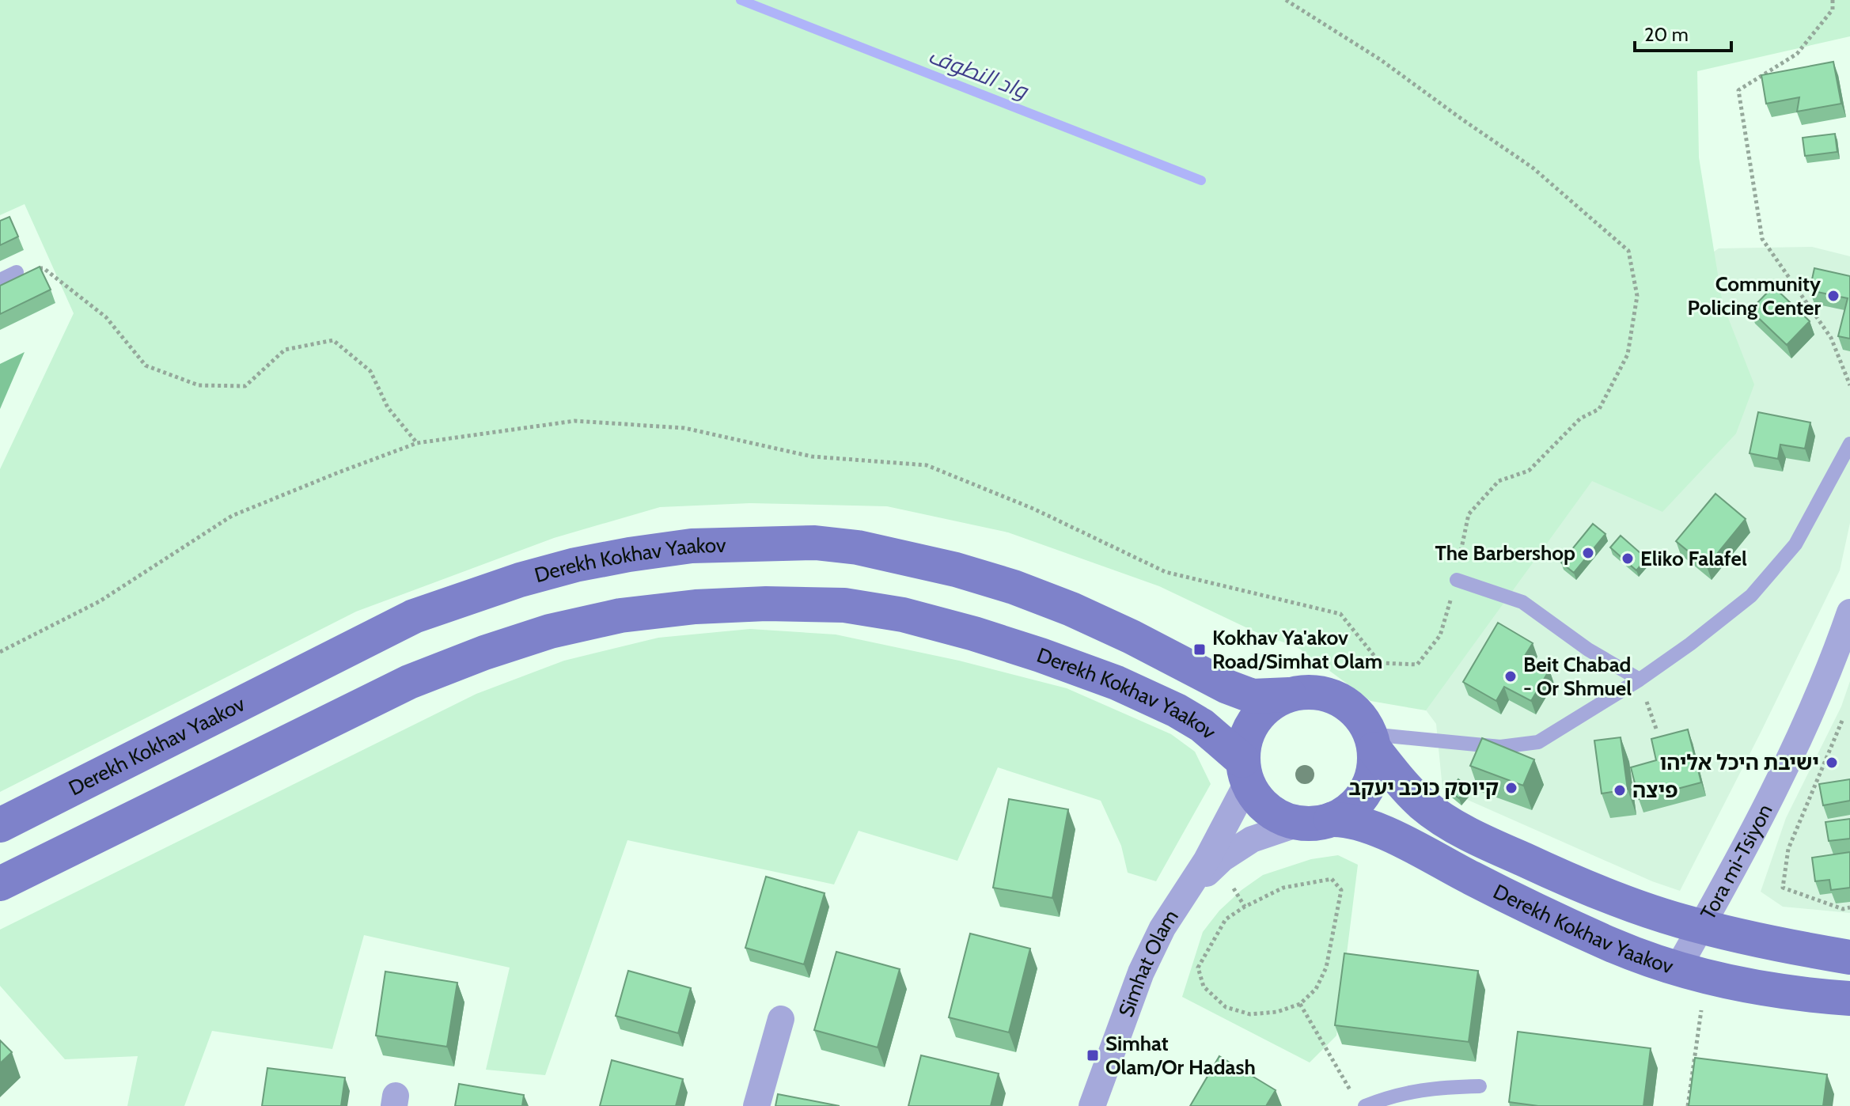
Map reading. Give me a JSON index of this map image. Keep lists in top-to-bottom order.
{
  "streets": {
    "street": ["Derekh Kokhav Yaakov", "Tora mi-Tsiyon", "Simhat Olam"]
  },
  "crossings": [
    ["Derekh Kokhav Yaakov", "Tora mi-Tsiyon"],
    ["Derekh Kokhav Yaakov", "Simhat Olam"]
  ],
  "water": ["واد النطوف"],
  "places": {
    "other": [
      "Community Policing Center",
      "The Barbershop",
      "Eliko Falafel",
      "Beit Chabad - Or Shmuel",
      "ישיבת היכל אליהו",
      "קיוסק כוכב יעקב",
      "פיצה"
    ],
    "transit": ["Kokhav Ya'akov Road/Simhat Olam", "Simhat Olam/Or Hadash"]
  },
  "scale_bar": "20 m"
}
